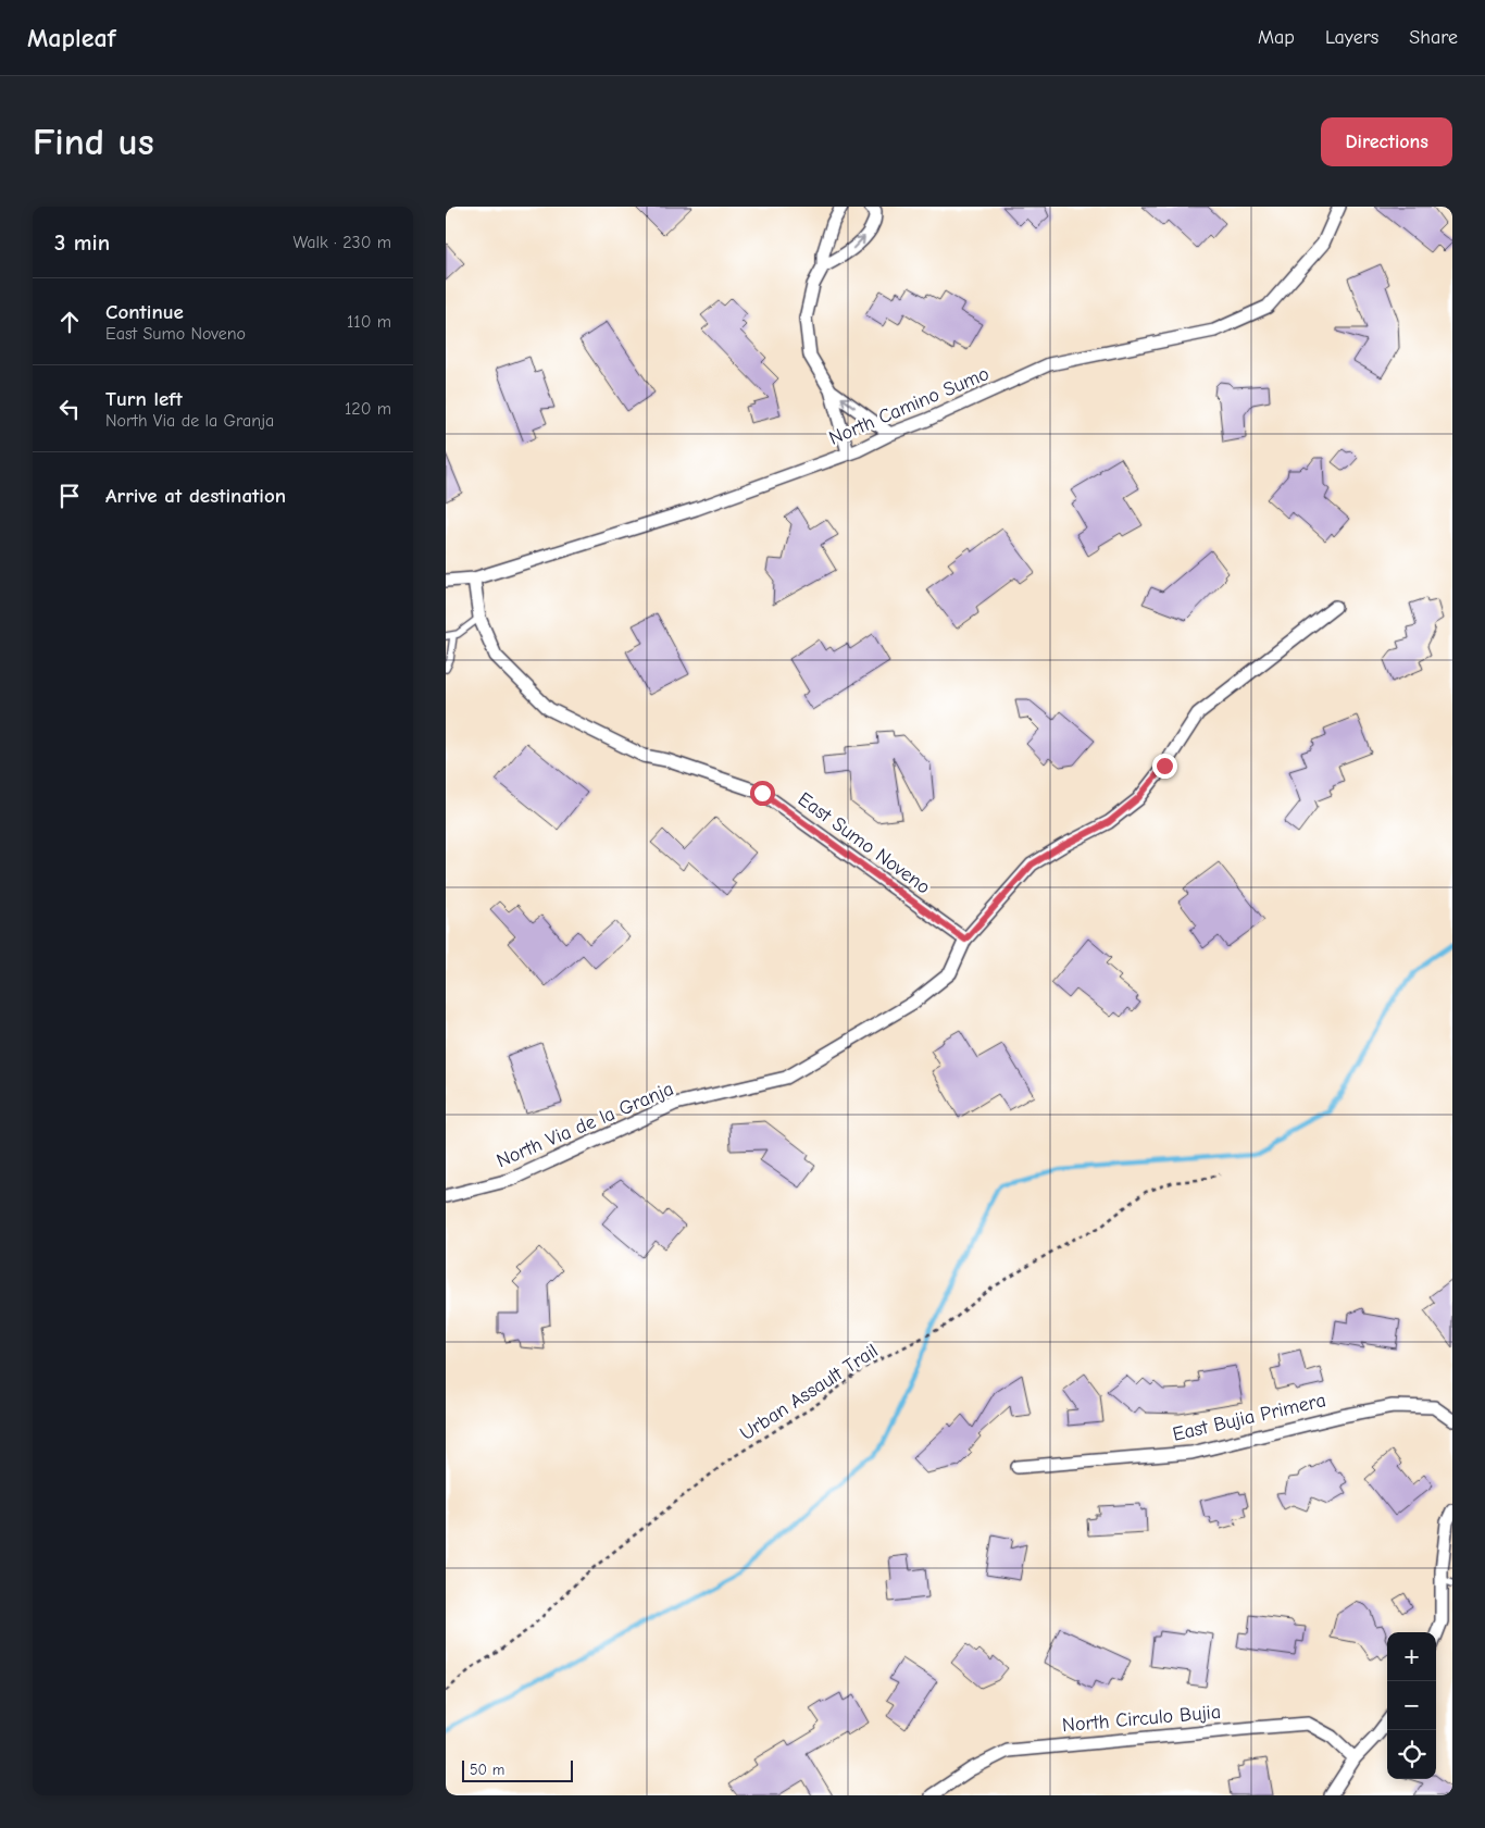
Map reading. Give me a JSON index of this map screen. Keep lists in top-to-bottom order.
{
  "streets": {
    "street": [
      "North Camino Sumo",
      "East Sumo Noveno",
      "North Via de la Granja",
      "East Bujia Primera",
      "North Circulo Bujia"
    ],
    "path": ["Urban Assault Trail"]
  },
  "crossings": [
    ["North Camino Sumo", "East Sumo Noveno"],
    ["East Sumo Noveno", "North Via de la Granja"]
  ],
  "scale_bar": "50 m",
  "page": {
    "header": "Mapleaf",
    "nav": ["Map", "Layers", "Share"],
    "buttons": "Directions",
    "title": "Find us",
    "heading": ["3 min", "Walk · 230 m"],
    "list": [
      ["Continue", "East Sumo Noveno", "110 m"],
      ["Turn left", "North Via de la Granja", "120 m"],
      "Arrive at destination"
    ],
    "map_buttons": ["+", "−"],
    "scale": "50 m"
  }
}
